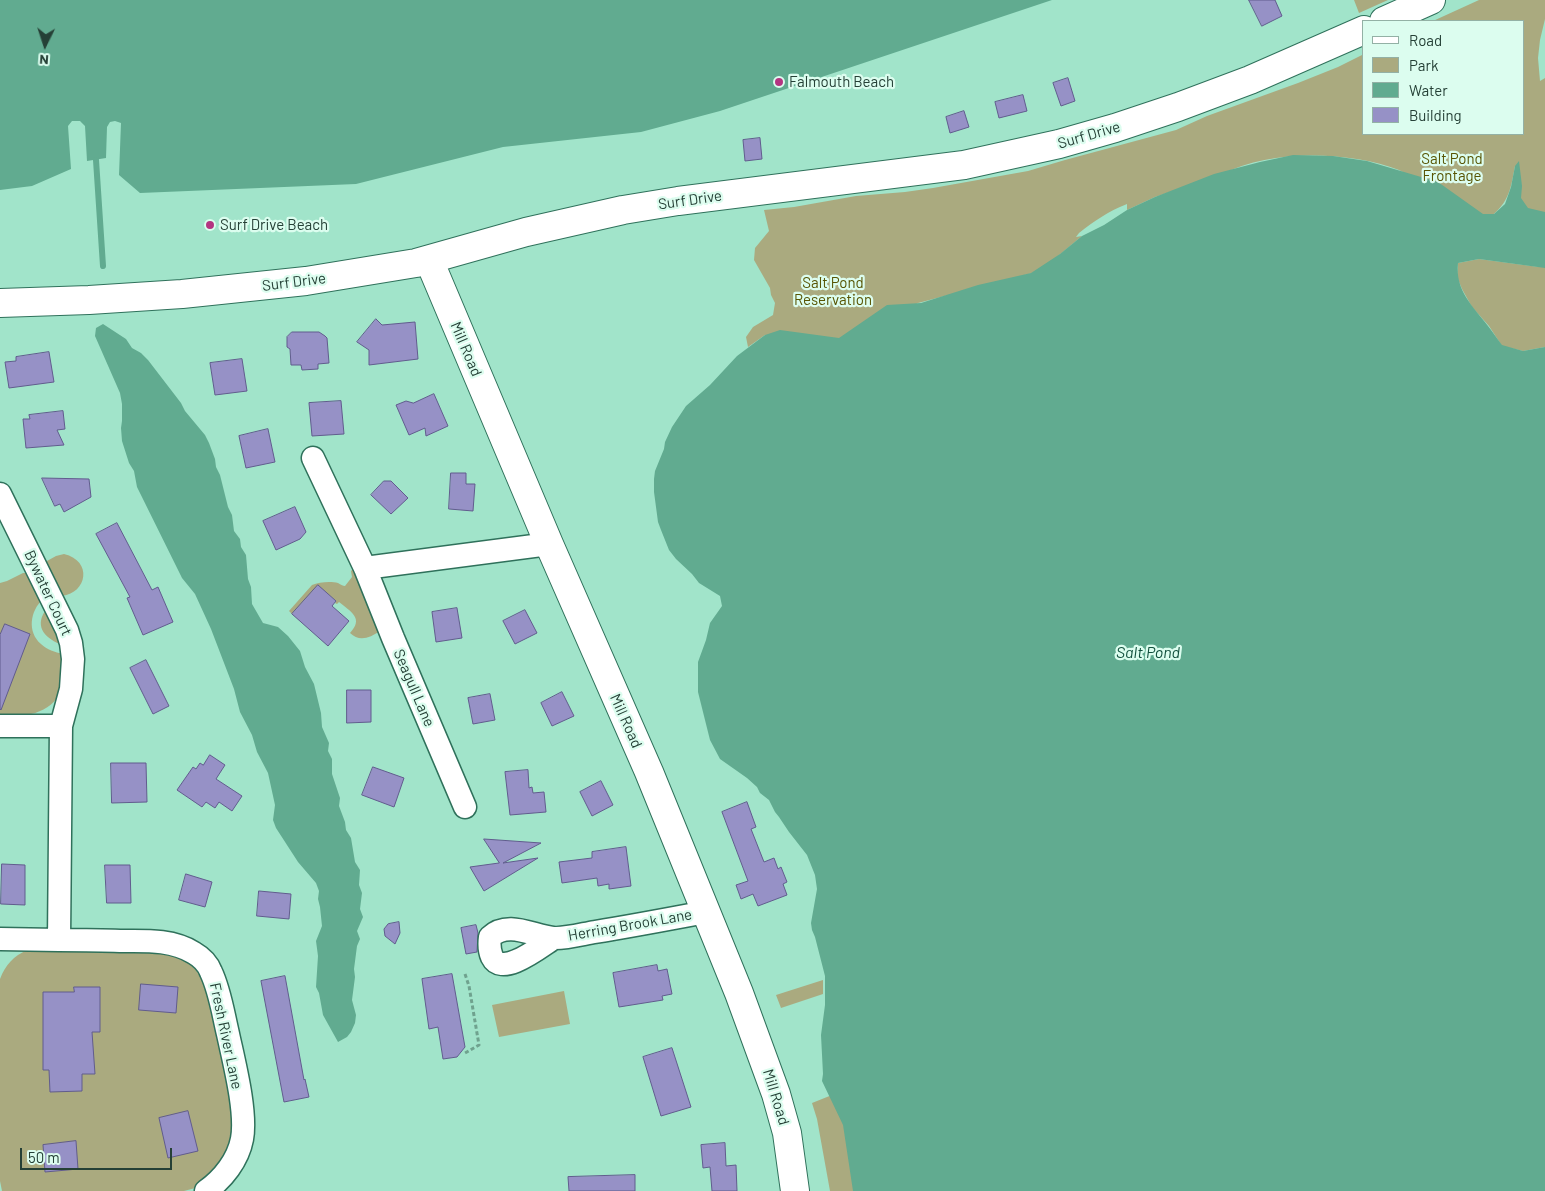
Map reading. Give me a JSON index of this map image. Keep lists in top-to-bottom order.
{
  "streets": {
    "main road": ["Surf Drive", "Mill Road"],
    "street": [
      "Bywater Court",
      "Seagull Lane",
      "Herring Brook Lane",
      "Fresh River Lane"
    ]
  },
  "crossings": [
    ["Surf Drive", "Mill Road"],
    ["Mill Road", "Herring Brook Lane"]
  ],
  "water": ["Salt Pond"],
  "parks": ["Salt Pond Frontage", "Salt Pond Reservation"],
  "places": ["Falmouth Beach", "Surf Drive Beach"],
  "legend": [
    "Road",
    "Park",
    "Water",
    "Building"
  ],
  "scale_bar": "50 m",
  "north": "bottom"
}
